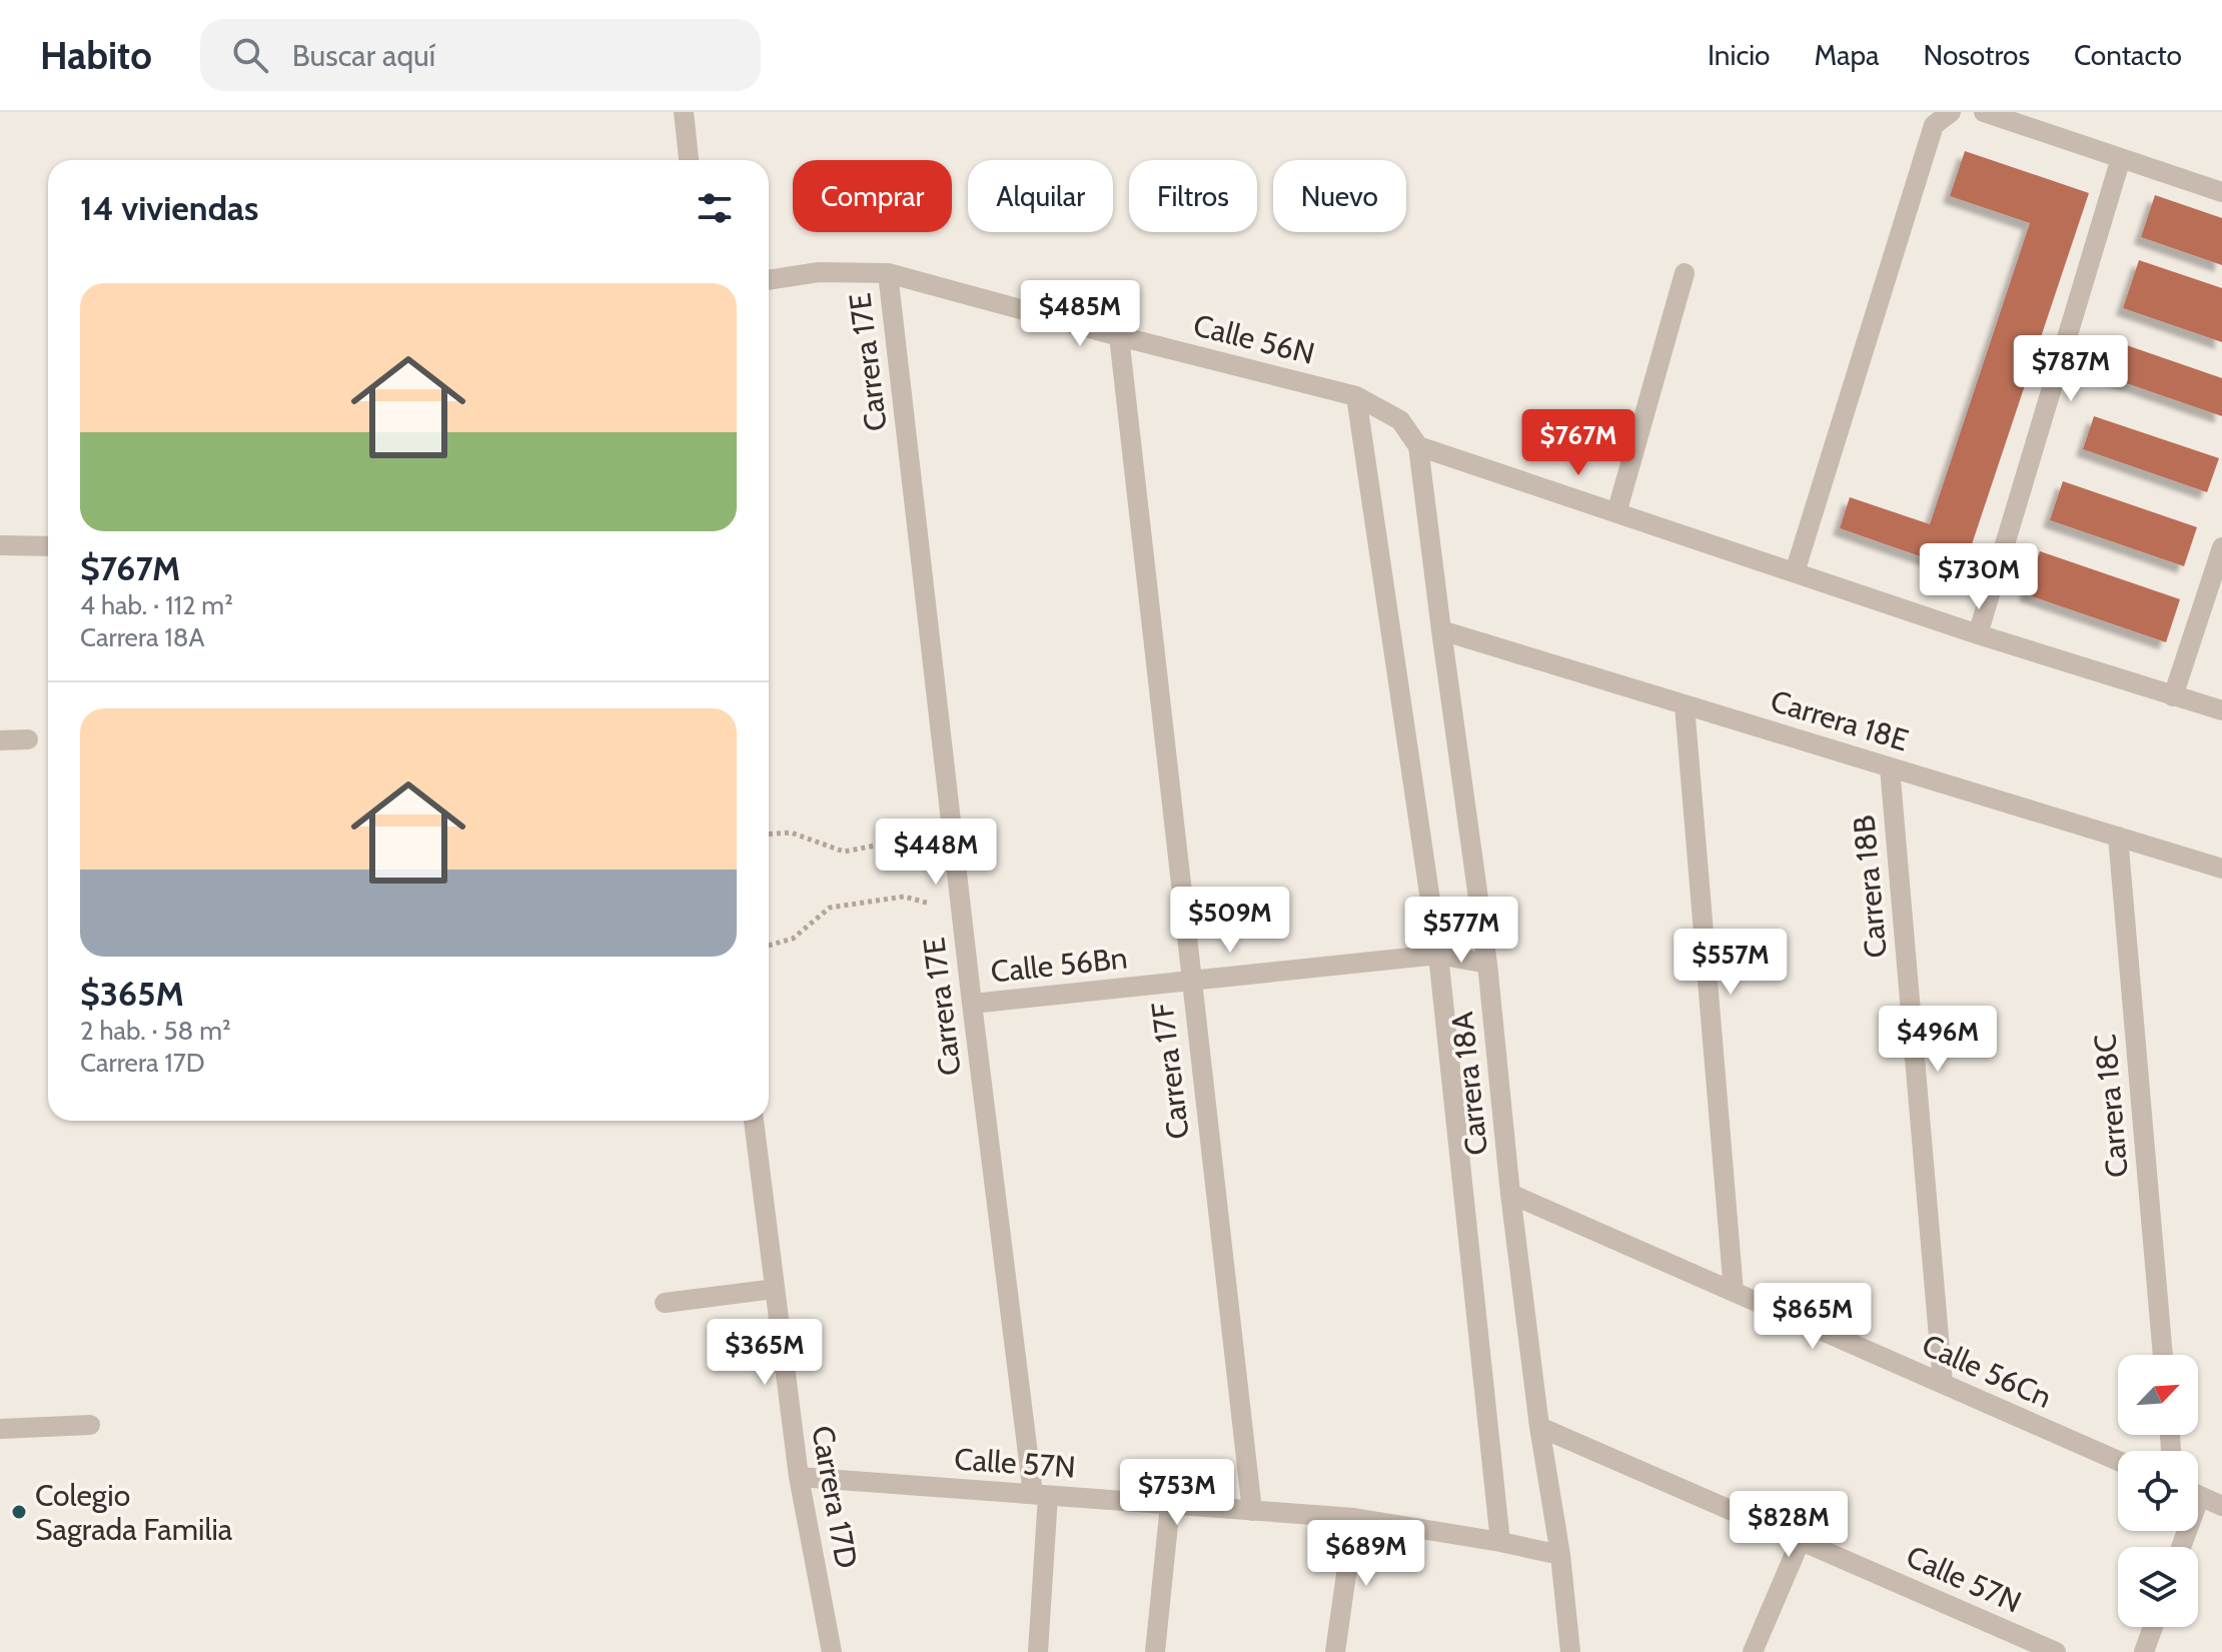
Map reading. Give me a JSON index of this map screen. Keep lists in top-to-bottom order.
{
  "streets": {
    "street": [
      "Calle 56N",
      "Carrera 17E",
      "Carrera 18E",
      "Carrera 18B",
      "Calle 56Bn",
      "Carrera 17F",
      "Carrera 18A",
      "Carrera 18C",
      "Calle 56Cn",
      "Calle 57N",
      "Carrera 17D"
    ]
  },
  "crossings": [
    ["Calle 56N", "Carrera 17E"],
    ["Calle 56N", "Carrera 17F"],
    ["Calle 56N", "Carrera 18A"],
    ["Carrera 17E", "Calle 56Bn"],
    ["Carrera 17E", "Calle 57N"],
    ["Carrera 18E", "Carrera 18B"],
    ["Carrera 18E", "Carrera 18A"],
    ["Carrera 18E", "Carrera 18C"],
    ["Carrera 18B", "Calle 56Cn"],
    ["Calle 56Bn", "Carrera 17F"],
    ["Calle 56Bn", "Carrera 18A"],
    ["Carrera 17F", "Calle 57N"],
    ["Carrera 18A", "Calle 56Cn"],
    ["Carrera 18A", "Calle 57N"],
    ["Calle 57N", "Carrera 17D"]
  ],
  "places": ["Colegio Sagrada Familia"],
  "north": "top right",
  "page": {
    "header": "Habito",
    "search": "Buscar aquí",
    "nav": [
      "Inicio",
      "Mapa",
      "Nosotros",
      "Contacto"
    ],
    "chip": [
      "Comprar",
      "Alquilar",
      "Filtros",
      "Nuevo"
    ],
    "heading": "14 viviendas",
    "list": [
      {
        "name": "$767M",
        "note": "4 hab. · 112 m² · Carrera 18A"
      },
      {
        "name": "$365M",
        "note": "2 hab. · 58 m² · Carrera 17D"
      }
    ],
    "price": [
      "$485M",
      "$787M",
      "$767M",
      "$730M",
      "$448M",
      "$509M",
      "$577M",
      "$557M",
      "$496M",
      "$865M",
      "$365M",
      "$753M",
      "$828M",
      "$689M"
    ]
  }
}
